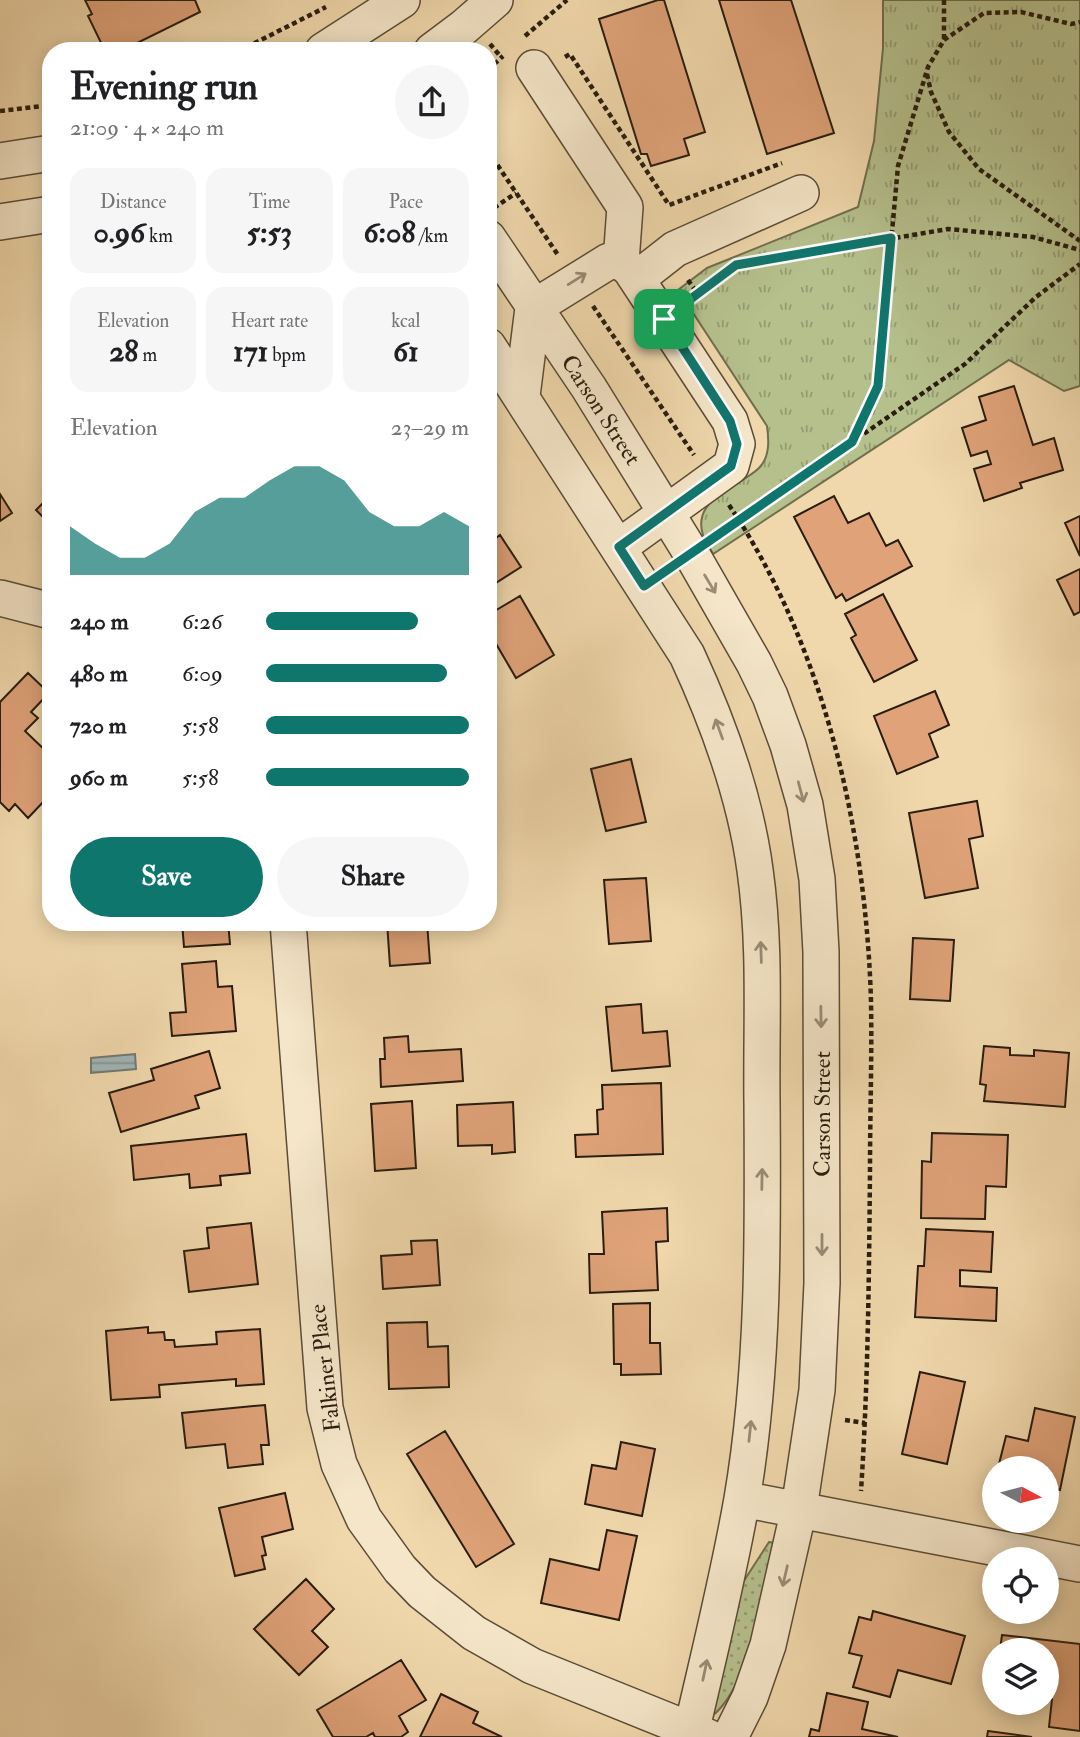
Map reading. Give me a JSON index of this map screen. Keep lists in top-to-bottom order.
{
  "streets": {
    "street": ["Carson Street", "Falkiner Place"]
  },
  "north": "right",
  "page": {
    "heading": ["Evening run", "21:09 · 4 × 240 m"],
    "stats": [
      ["Distance", "0.96 km"],
      ["Time", "5:53"],
      ["Pace", "6:08 /km"],
      ["Elevation", "28 m"],
      ["Heart rate", "171 bpm"],
      ["kcal", "61"]
    ],
    "chart": ["Elevation", "23–29 m"],
    "list": [
      {
        "name": "240 m",
        "note": "6:26"
      },
      {
        "name": "480 m",
        "note": "6:09"
      },
      {
        "name": "720 m",
        "note": "5:58"
      },
      {
        "name": "960 m",
        "note": "5:58"
      }
    ],
    "buttons": ["Save", "Share"]
  }
}
